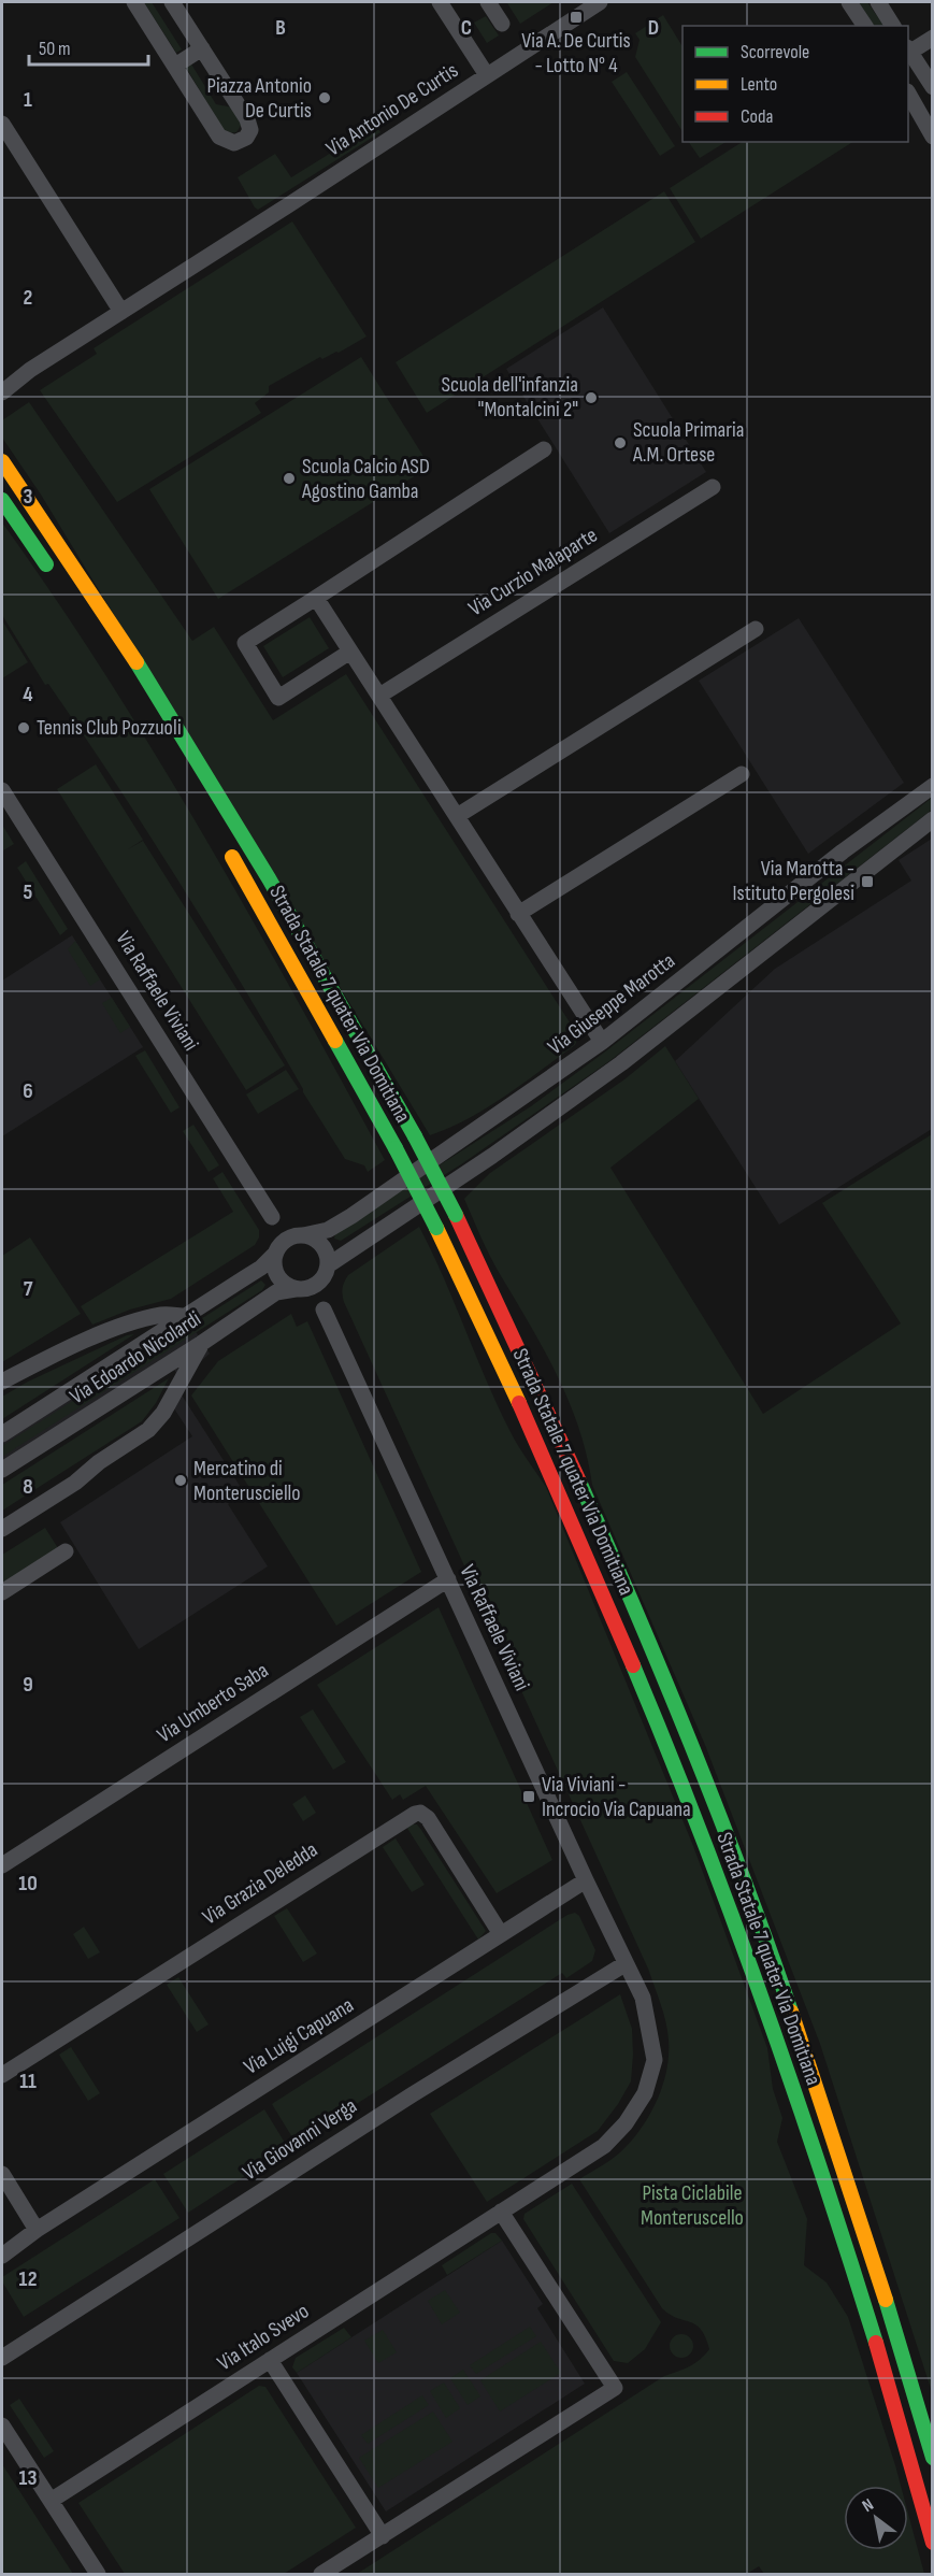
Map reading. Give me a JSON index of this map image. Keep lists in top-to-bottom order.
{
  "streets": {
    "highway": ["Strada Statale 7 quater Via Domitiana"],
    "street": [
      "Via Antonio De Curtis",
      "Via Curzio Malaparte",
      "Via Raffaele Viviani",
      "Via Giuseppe Marotta",
      "Via Edoardo Nicolardi",
      "Via Umberto Saba",
      "Via Grazia Deledda",
      "Via Luigi Capuana",
      "Via Giovanni Verga",
      "Via Italo Svevo"
    ]
  },
  "crossings": [
    ["Via Raffaele Viviani", "Via Umberto Saba"],
    ["Via Raffaele Viviani", "Via Luigi Capuana"],
    ["Via Raffaele Viviani", "Via Giovanni Verga"],
    ["Via Raffaele Viviani", "Via Italo Svevo"],
    ["Via Giuseppe Marotta", "Via Edoardo Nicolardi"],
    ["Via Grazia Deledda", "Via Luigi Capuana"],
    ["Via Giovanni Verga", "Via Italo Svevo"]
  ],
  "parks": ["Pista Ciclabile Monteruscello"],
  "places": {
    "transit": ["Via A. De Curtis - Lotto N° 4", "Via Marotta - Istituto Pergolesi", "Via Viviani - Incrocio Via Capuana"],
    "other": [
      "Piazza Antonio De Curtis",
      "Scuola dell'infanzia \"Montalcini 2\"",
      "Scuola Primaria A.M. Ortese",
      "Scuola Calcio ASD Agostino Gamba",
      "Tennis Club Pozzuoli",
      "Mercatino di Monterusciello"
    ]
  },
  "legend": ["Scorrevole", "Lento", "Coda"],
  "scale_bar": "50 m",
  "north": "top left",
  "grid": {
    "columns": ["B", "C", "D"],
    "rows": [
      "1",
      "2",
      "3",
      "4",
      "5",
      "6",
      "7",
      "8",
      "9",
      "10",
      "11",
      "12",
      "13"
    ]
  }
}
